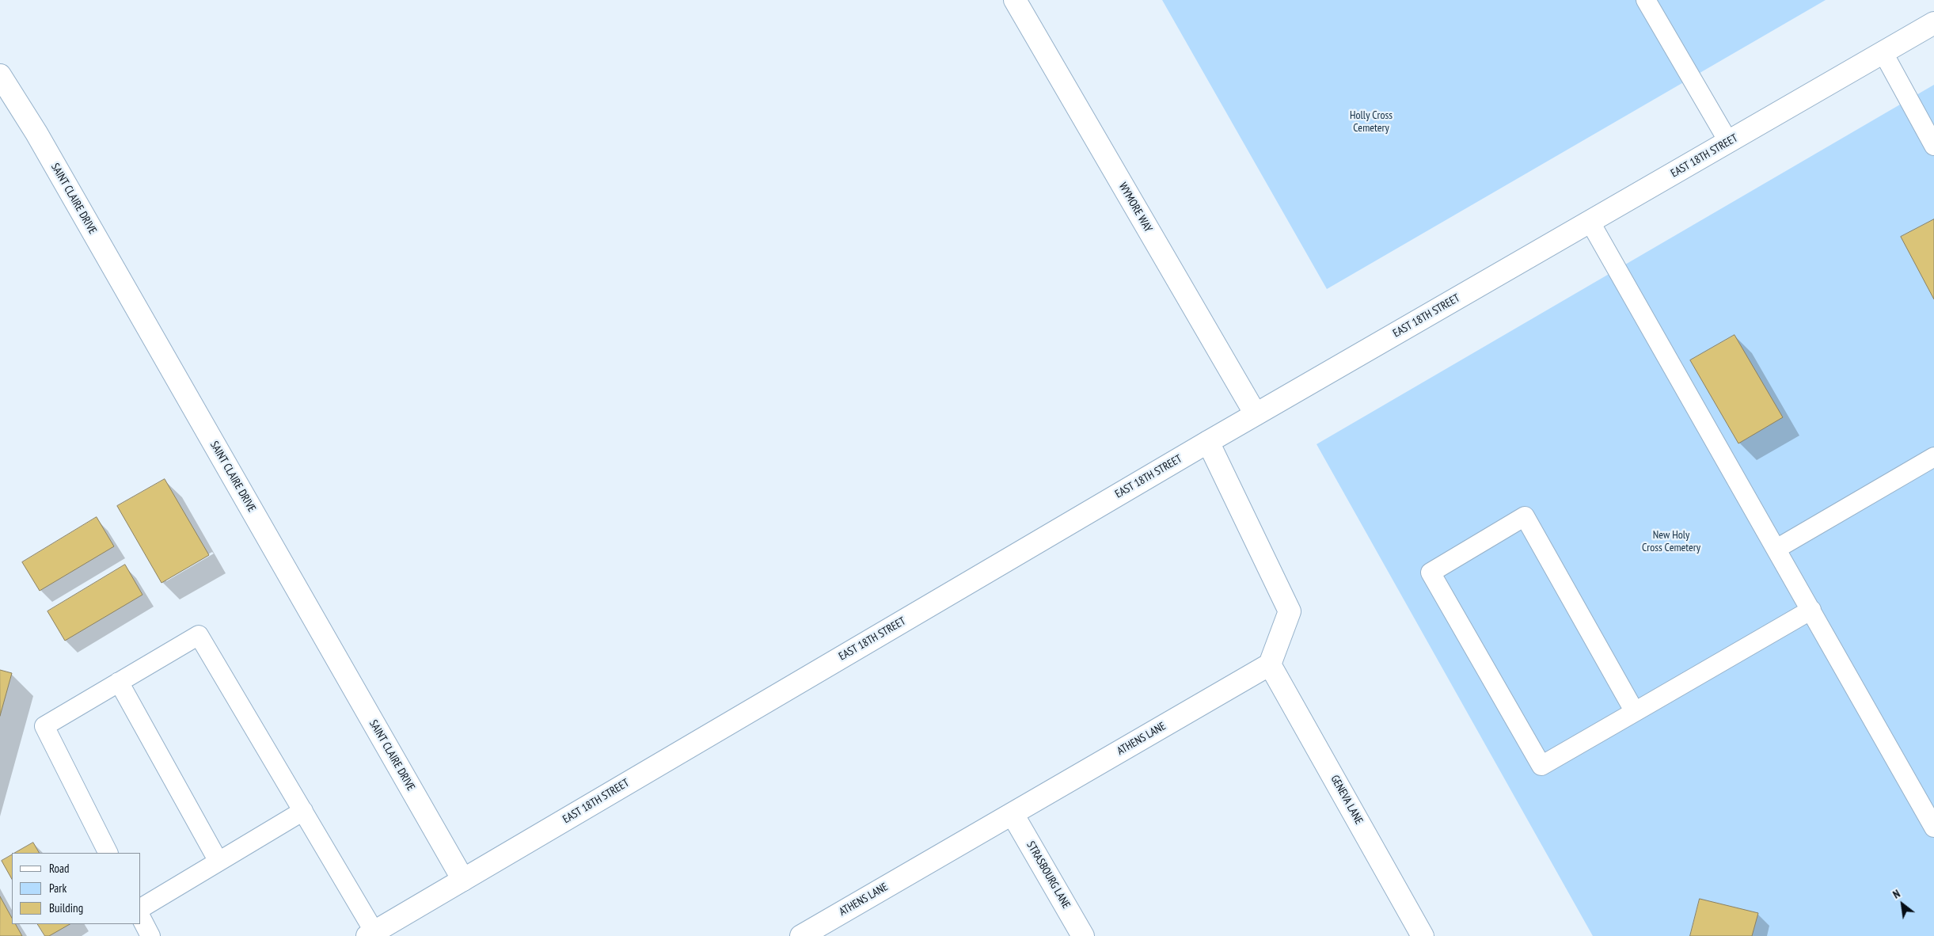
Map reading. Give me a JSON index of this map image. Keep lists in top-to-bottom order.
{
  "streets": {
    "street": [
      "EAST 18TH STREET",
      "SAINT CLAIRE DRIVE",
      "WYMORE WAY",
      "ATHENS LANE",
      "GENEVA LANE",
      "STRASBOURG LANE"
    ]
  },
  "crossings": [
    ["EAST 18TH STREET", "SAINT CLAIRE DRIVE"],
    ["EAST 18TH STREET", "WYMORE WAY"],
    ["ATHENS LANE", "GENEVA LANE"],
    ["ATHENS LANE", "STRASBOURG LANE"]
  ],
  "parks": ["Holly Cross Cemetery", "New Holy Cross Cemetery"],
  "legend": ["Road", "Park", "Building"],
  "north": "top left"
}
